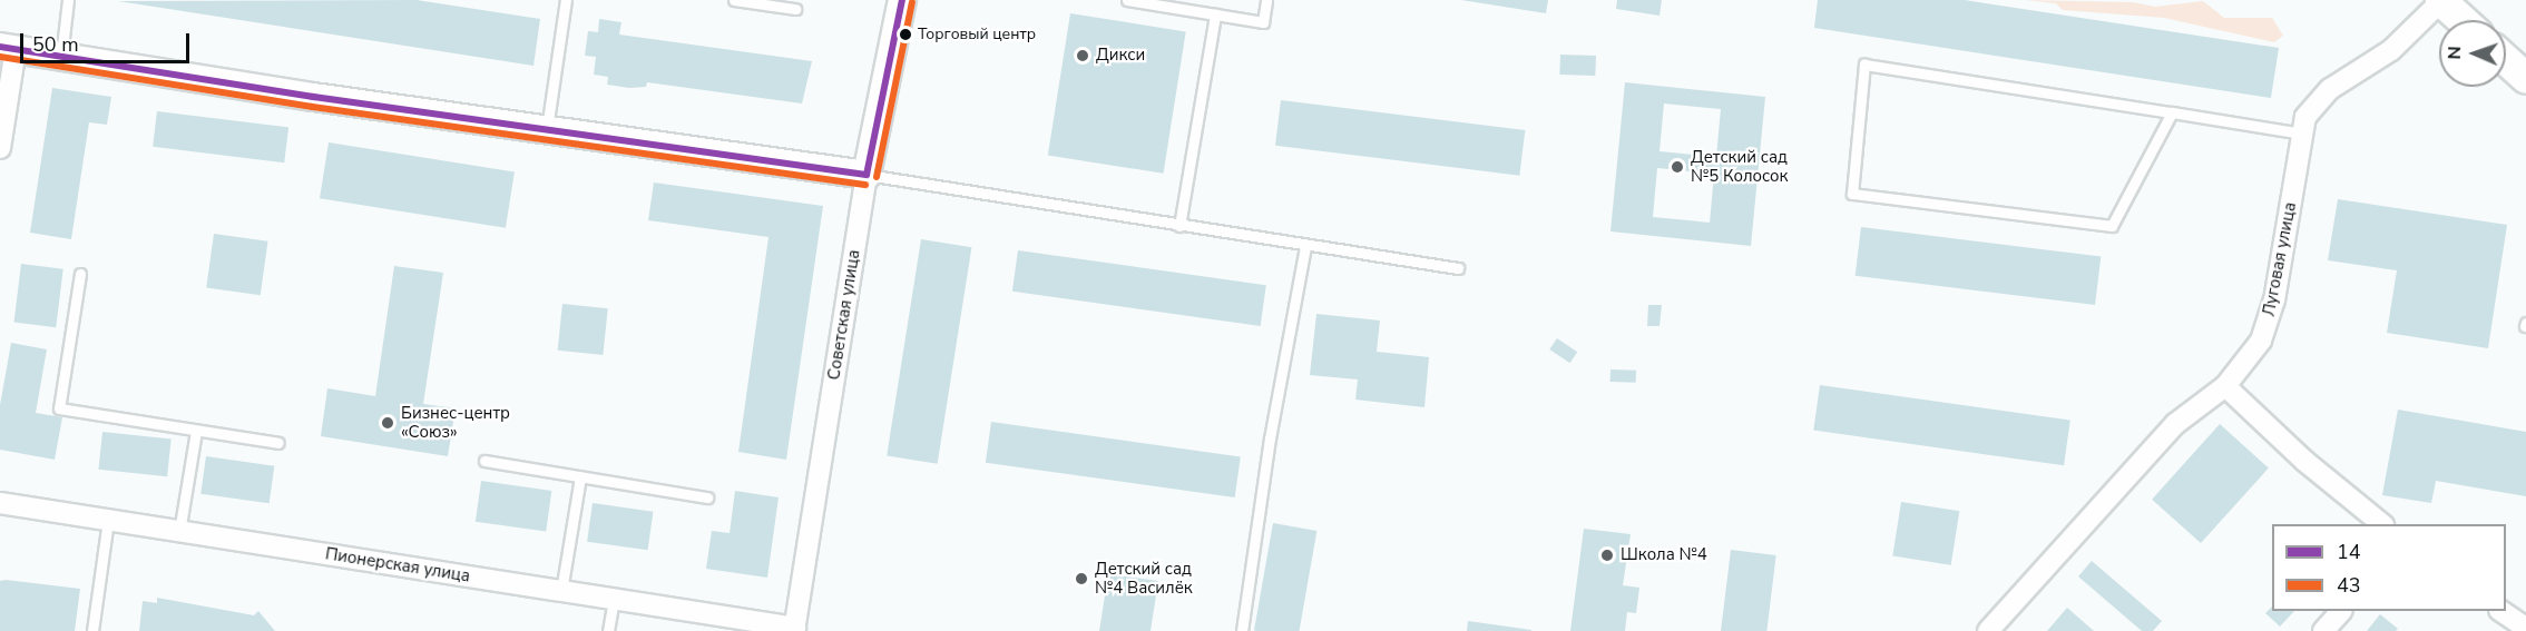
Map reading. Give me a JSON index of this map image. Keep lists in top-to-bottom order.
{
  "streets": {
    "street": ["Луговая улица", "Советская улица", "Пионерская улица"]
  },
  "crossings": [
    ["Советская улица", "Пионерская улица"]
  ],
  "places": [
    "Торговый центр",
    "Дикси",
    "Детский сад №5 Колосок",
    "Бизнес-центр «Союз»",
    "Школа №4",
    "Детский сад №4 Василёк"
  ],
  "lines": ["transit line 14", "transit line 43"],
  "legend": ["14", "43"],
  "scale_bar": "50 m",
  "north": "left"
}
